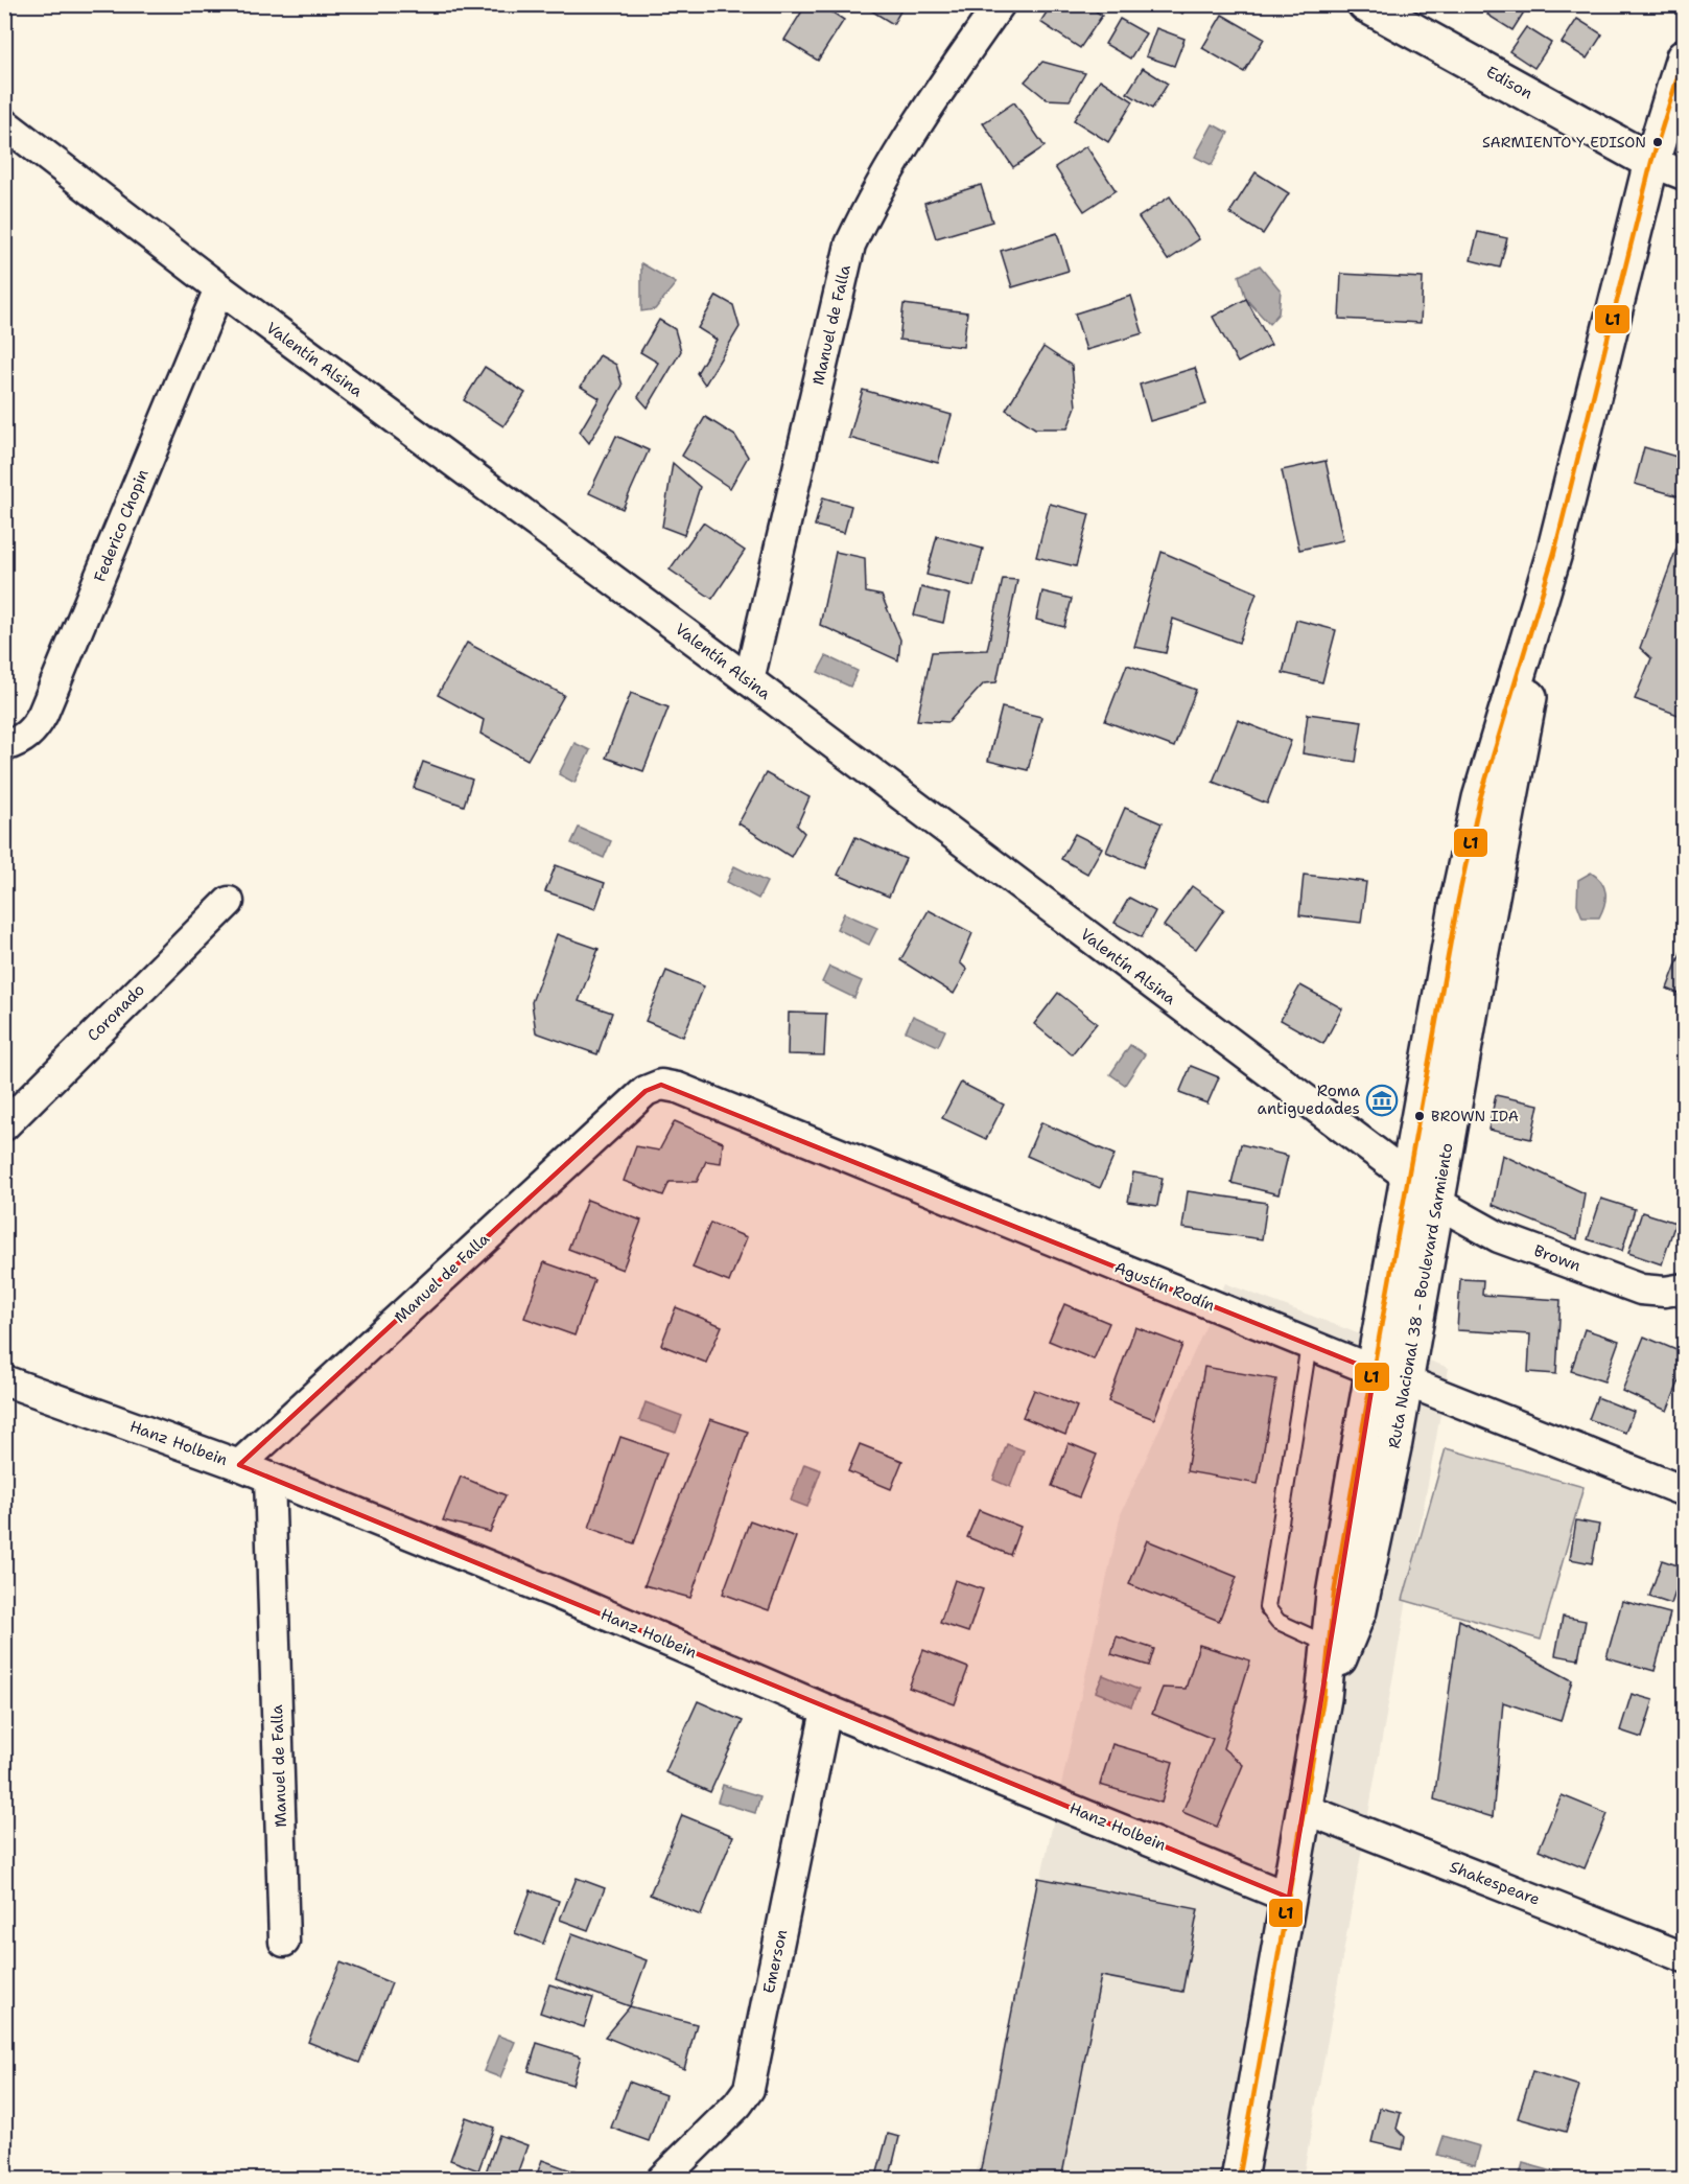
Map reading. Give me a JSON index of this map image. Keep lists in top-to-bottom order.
{
  "streets": {
    "main road": ["Edison", "Ruta Nacional 38 - Boulevard Sarmiento"],
    "street": [
      "Manuel de Falla",
      "Valentín Alsina",
      "Federico Chopin",
      "Coronado",
      "Brown",
      "Agustín Rodín",
      "Hanz Holbein",
      "Shakespeare",
      "Emerson"
    ]
  },
  "crossings": [
    ["Edison", "Ruta Nacional 38 - Boulevard Sarmiento"],
    ["Manuel de Falla", "Valentín Alsina"],
    ["Manuel de Falla", "Agustín Rodín"],
    ["Manuel de Falla", "Hanz Holbein"],
    ["Valentín Alsina", "Federico Chopin"],
    ["Valentín Alsina", "Brown"],
    ["Valentín Alsina", "Ruta Nacional 38 - Boulevard Sarmiento"],
    ["Brown", "Ruta Nacional 38 - Boulevard Sarmiento"],
    ["Agustín Rodín", "Ruta Nacional 38 - Boulevard Sarmiento"],
    ["Ruta Nacional 38 - Boulevard Sarmiento", "Hanz Holbein"],
    ["Ruta Nacional 38 - Boulevard Sarmiento", "Shakespeare"],
    ["Hanz Holbein", "Emerson"]
  ],
  "places": {
    "other": ["SARMIENTO Y EDISON", "BROWN IDA"],
    "museum": ["Roma antiguedades"]
  },
  "lines": ["transit line L1"]
}
